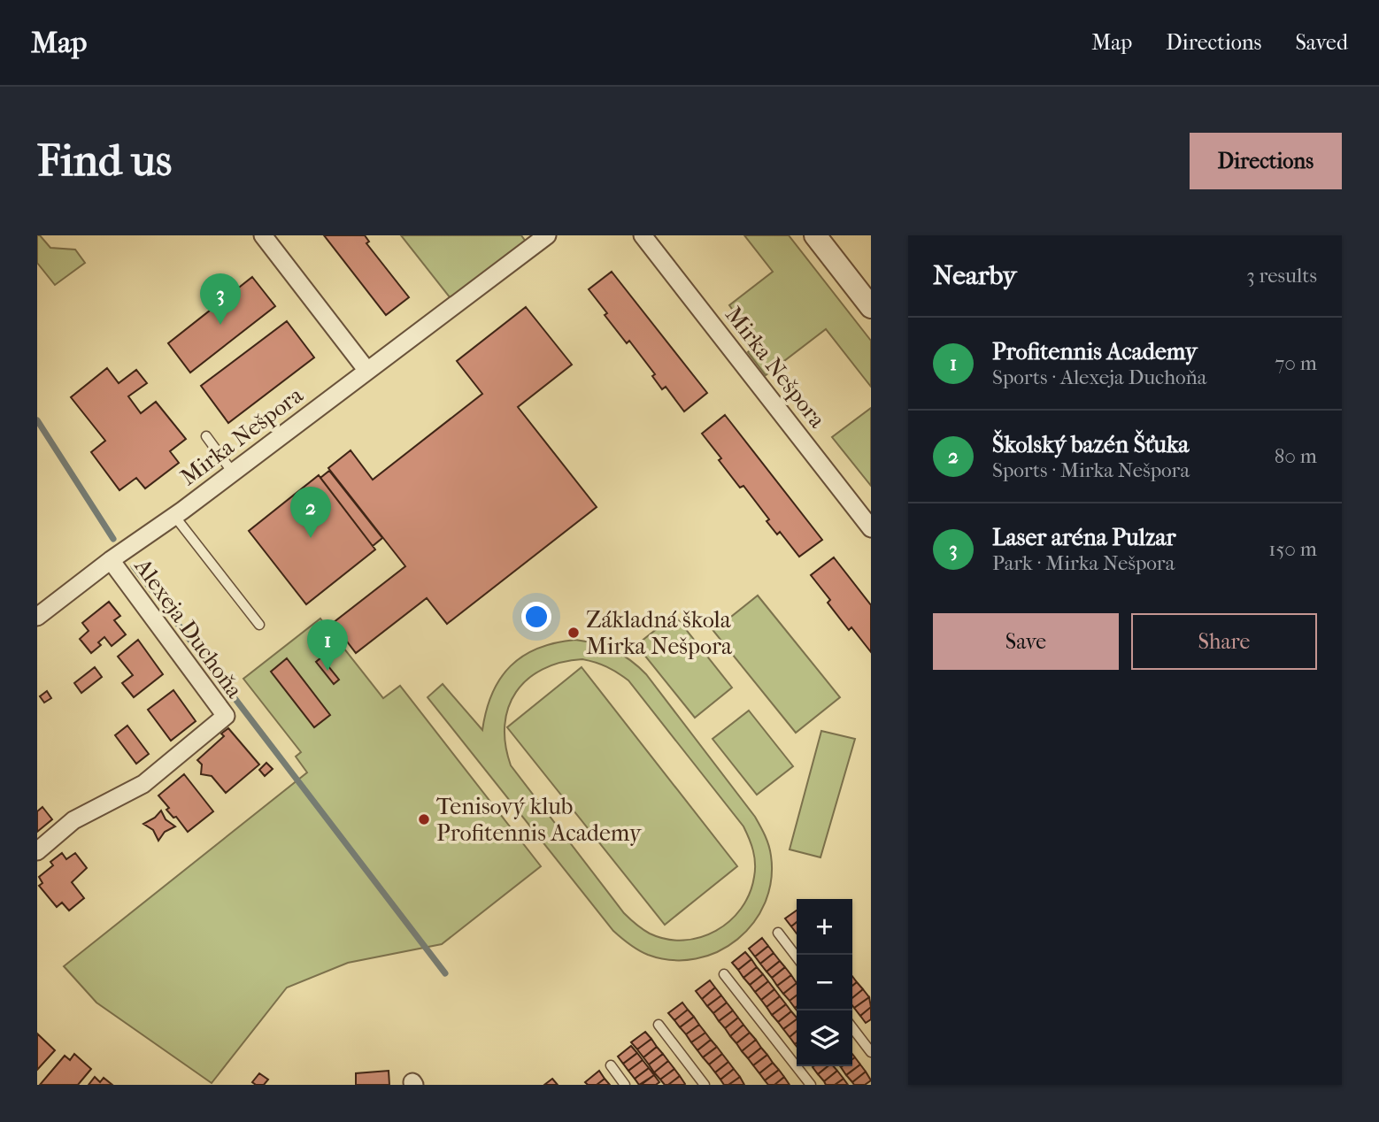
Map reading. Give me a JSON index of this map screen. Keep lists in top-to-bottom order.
{
  "streets": {
    "street": ["Mirka Nešpora", "Alexeja Duchoňa"]
  },
  "crossings": [
    ["Mirka Nešpora", "Alexeja Duchoňa"]
  ],
  "places": ["Základná škola Mirka Nešpora", "Tenisový klub Profitennis Academy"],
  "page": {
    "header": "Map",
    "nav": ["Map", "Directions", "Saved"],
    "buttons": [
      "Directions",
      ["Save", "Share"]
    ],
    "title": "Find us",
    "heading": ["Nearby", "3 results"],
    "pins": ["3", "2", "1"],
    "list": [
      {
        "mark": "1",
        "name": "Profitennis Academy",
        "note": "Sports · Alexeja Duchoňa",
        "value": "70 m"
      },
      {
        "mark": "2",
        "name": "Školský bazén Šťuka",
        "note": "Sports · Mirka Nešpora",
        "value": "80 m"
      },
      {
        "mark": "3",
        "name": "Laser aréna Pulzar",
        "note": "Park · Mirka Nešpora",
        "value": "150 m"
      }
    ],
    "map_buttons": ["+", "−"]
  }
}
